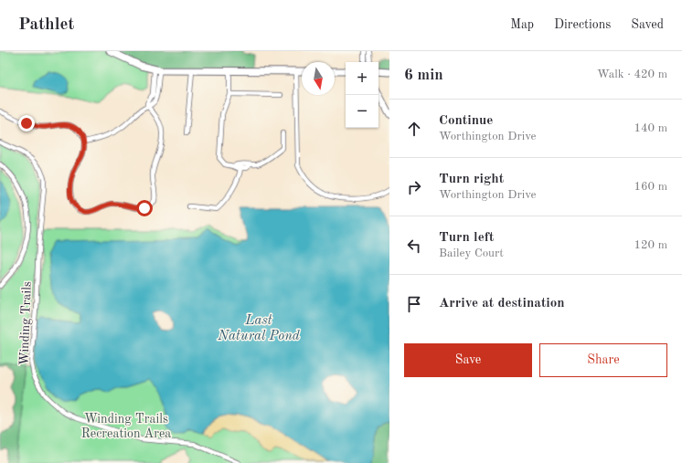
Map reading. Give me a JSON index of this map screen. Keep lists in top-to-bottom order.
{
  "streets": {
    "street": ["Winding Trails"]
  },
  "water": ["Last Natural Pond"],
  "parks": ["Winding Trails Recreation Area"],
  "north": "bottom",
  "page": {
    "header": "Pathlet",
    "nav": ["Map", "Directions", "Saved"],
    "heading": ["6 min", "Walk · 420 m"],
    "map_buttons": ["+", "−"],
    "list": [
      ["Continue", "Worthington Drive", "140 m"],
      ["Turn right", "Worthington Drive", "160 m"],
      ["Turn left", "Bailey Court", "120 m"],
      "Arrive at destination"
    ],
    "buttons": ["Save", "Share"]
  }
}
